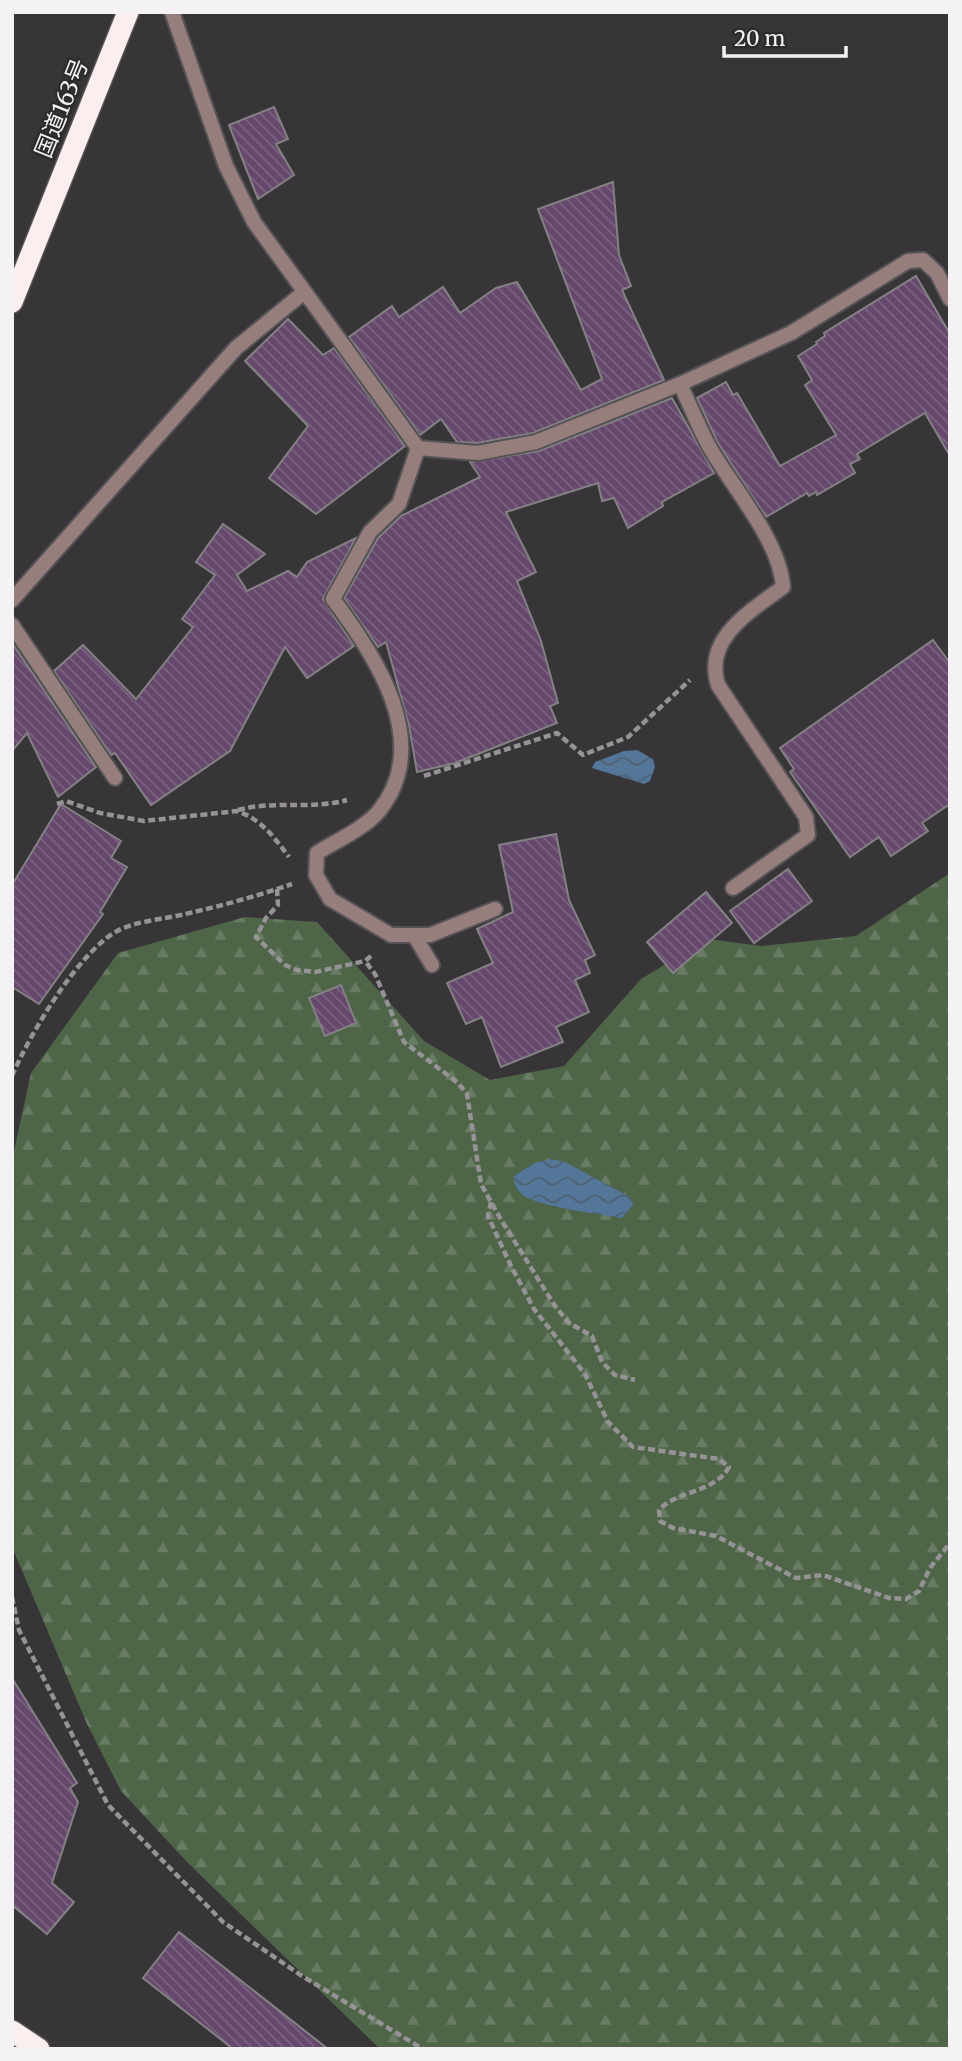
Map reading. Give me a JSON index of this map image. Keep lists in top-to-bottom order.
{
  "streets": {
    "highway": ["国道163号"]
  },
  "scale_bar": "20 m"
}
